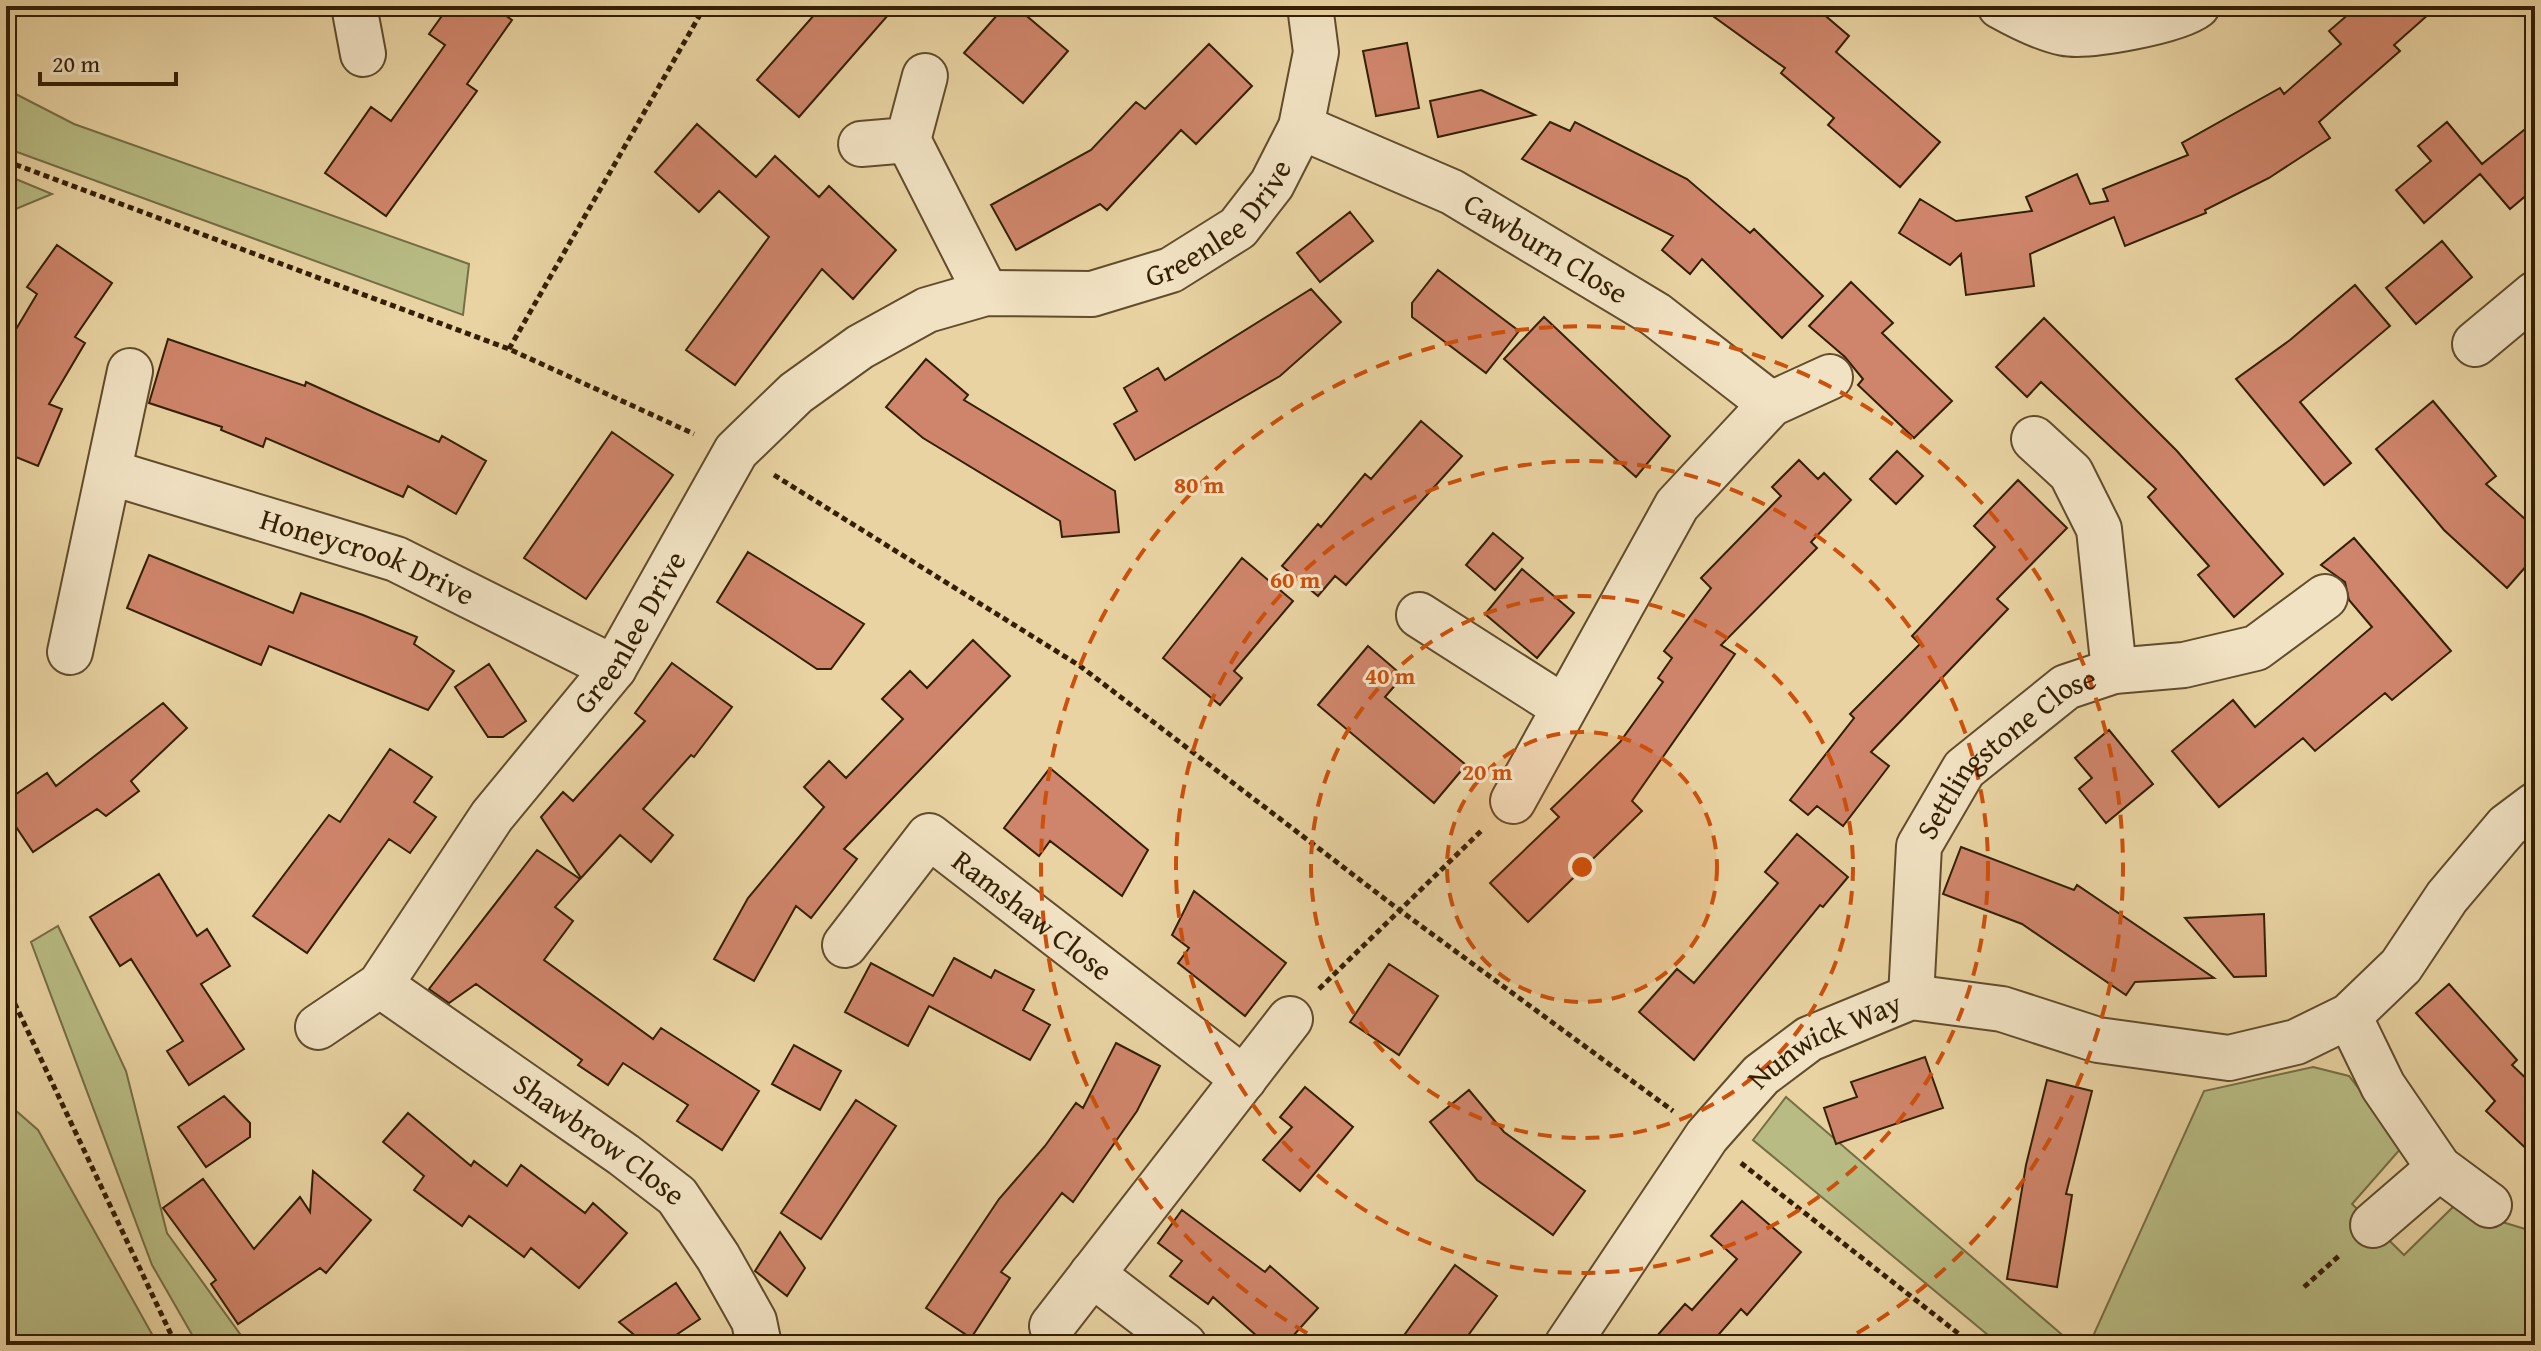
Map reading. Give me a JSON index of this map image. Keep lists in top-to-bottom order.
{
  "streets": {
    "street": [
      "Greenlee Drive",
      "Cawburn Close",
      "Honeycrook Drive",
      "Settlingstone Close",
      "Ramshaw Close",
      "Nunwick Way",
      "Shawbrow Close"
    ]
  },
  "crossings": [
    ["Greenlee Drive", "Cawburn Close"],
    ["Greenlee Drive", "Honeycrook Drive"],
    ["Greenlee Drive", "Shawbrow Close"],
    ["Settlingstone Close", "Nunwick Way"]
  ],
  "scale_bar": "20 m",
  "rings": [
    "80 m",
    "60 m",
    "40 m",
    "20 m"
  ]
}
